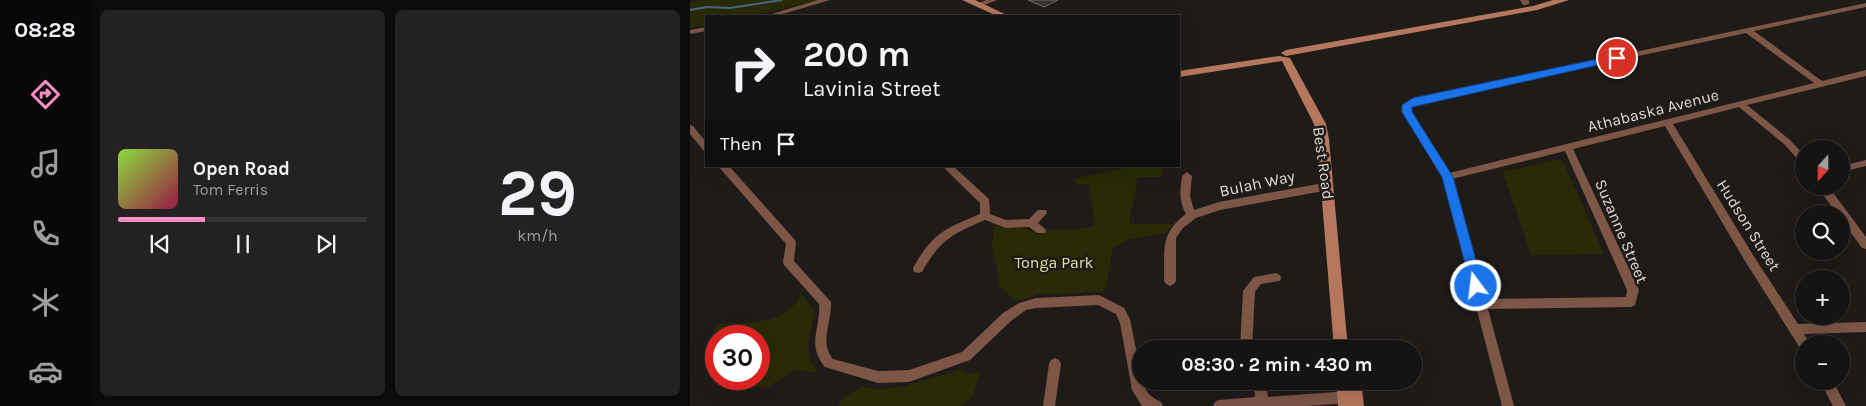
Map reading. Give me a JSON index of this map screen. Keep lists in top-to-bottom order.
{
  "streets": {
    "main road": ["Best Road"],
    "street": [
      "Athabaska Avenue",
      "Bulah Way",
      "Hudson Street",
      "Suzanne Street"
    ]
  },
  "crossings": [
    ["Athabaska Avenue", "Hudson Street"],
    ["Athabaska Avenue", "Suzanne Street"],
    ["Best Road", "Bulah Way"]
  ],
  "parks": ["Tonga Park"],
  "north": "bottom",
  "page": {
    "tabs": "08:28",
    "tile": ["29", "km/h"],
    "turn": ["200 m", "Lavinia Street"],
    "then": "Then",
    "map_buttons": ["+", "−"],
    "song": ["Open Road", "Tom Ferris"],
    "limit": "30",
    "trip": "08:30 · 2 min · 430 m"
  }
}
